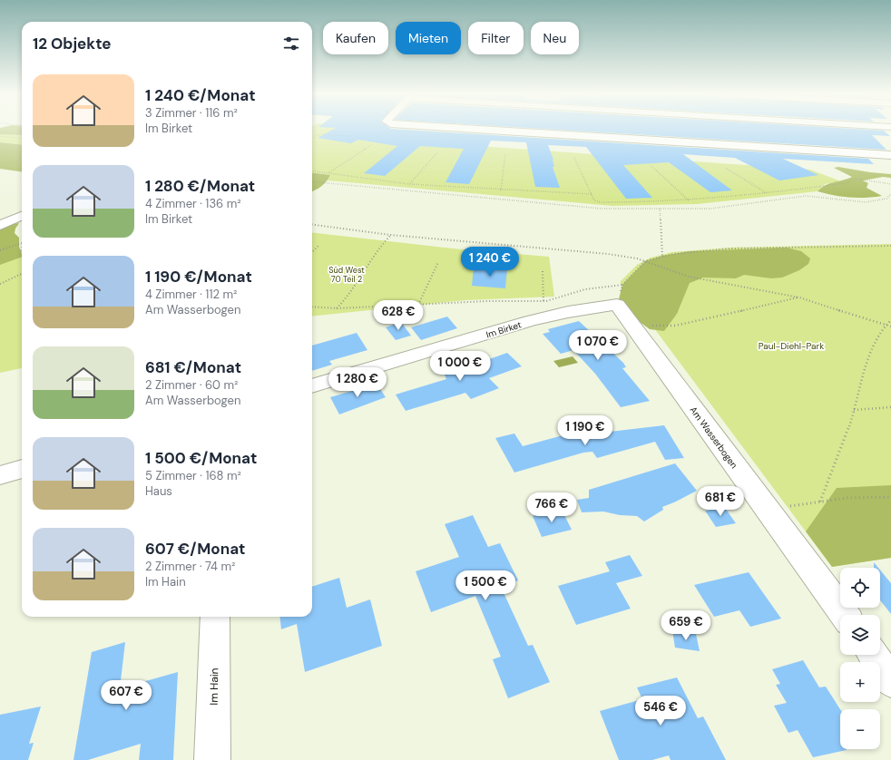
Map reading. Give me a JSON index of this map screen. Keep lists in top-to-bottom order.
{
  "streets": {
    "street": ["Im Birket", "Am Wasserbogen", "Im Hain"]
  },
  "crossings": [
    ["Im Birket", "Am Wasserbogen"]
  ],
  "parks": ["Süd West 70 Teil 2", "Paul-Diehl-Park"],
  "page": {
    "chip": [
      "Kaufen",
      "Mieten",
      "Filter",
      "Neu"
    ],
    "heading": "12 Objekte",
    "list": [
      {
        "name": "1 240 €/Monat",
        "note": "3 Zimmer · 116 m² · Im Birket"
      },
      {
        "name": "1 280 €/Monat",
        "note": "4 Zimmer · 136 m² · Im Birket"
      },
      {
        "name": "1 190 €/Monat",
        "note": "4 Zimmer · 112 m² · Am Wasserbogen"
      },
      {
        "name": "681 €/Monat",
        "note": "2 Zimmer · 60 m² · Am Wasserbogen"
      },
      {
        "name": "1 500 €/Monat",
        "note": "5 Zimmer · 168 m² · Haus"
      },
      {
        "name": "607 €/Monat",
        "note": "2 Zimmer · 74 m² · Im Hain"
      }
    ],
    "price": [
      "1 240 €",
      "628 €",
      "1 070 €",
      "1 000 €",
      "1 280 €",
      "1 190 €",
      "681 €",
      "766 €",
      "1 500 €",
      "659 €",
      "607 €",
      "546 €"
    ],
    "map_buttons": ["+", "−"]
  }
}
